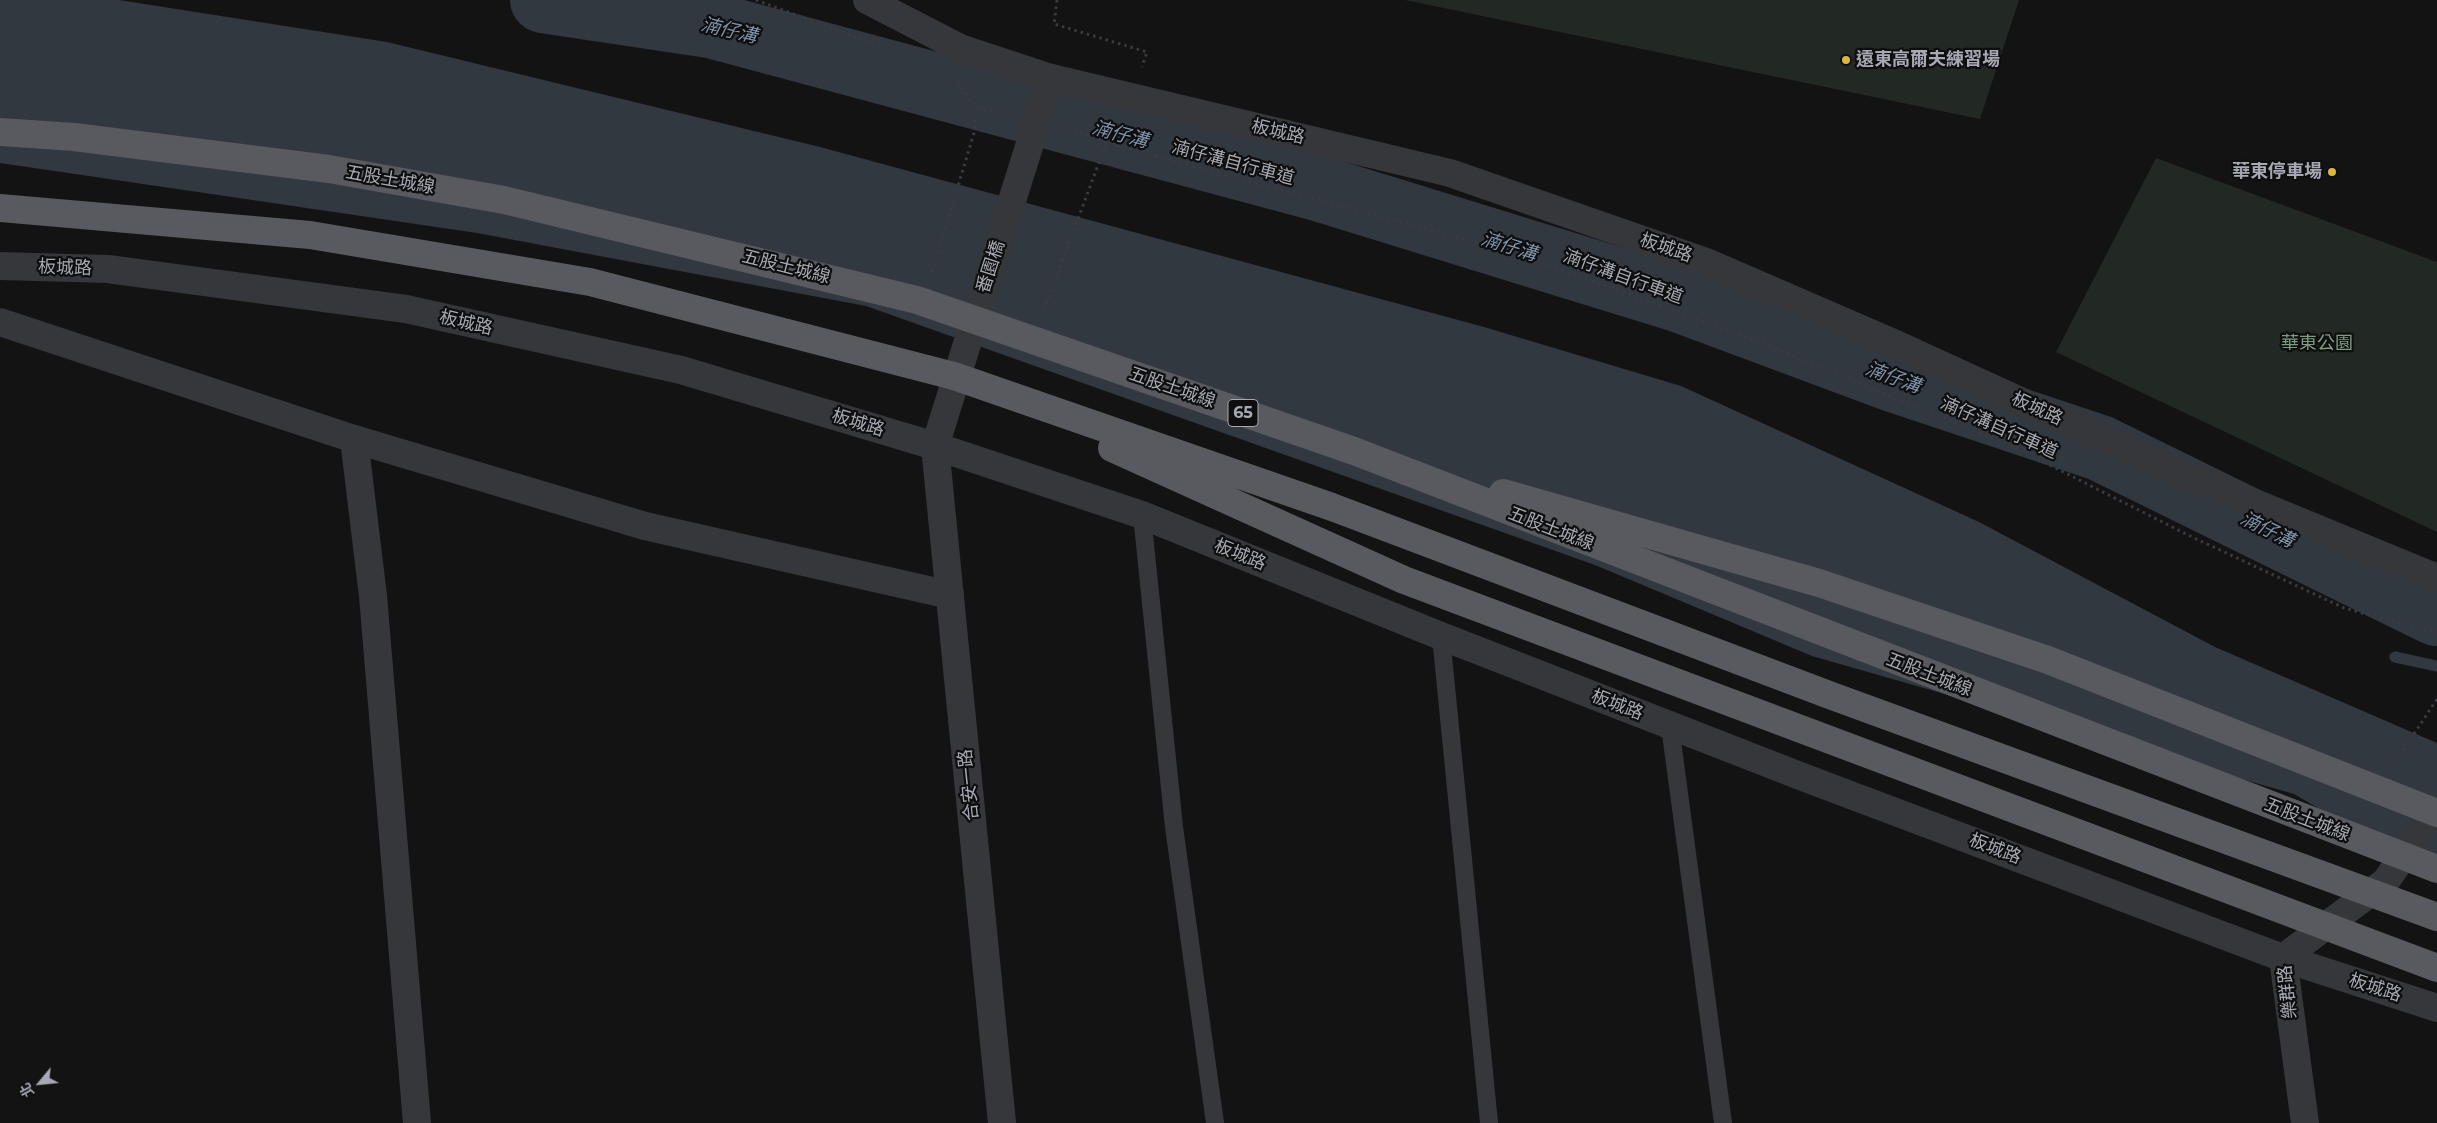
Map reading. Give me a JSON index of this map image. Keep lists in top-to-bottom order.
{
  "streets": {
    "highway": ["五股土城線", "65"],
    "street": [
      "板城路",
      "番園橋",
      "合安一路",
      "樂群路"
    ],
    "path": ["湳仔溝自行車道"]
  },
  "crossings": [
    ["板城路", "番園橋"],
    ["板城路", "合安一路"],
    ["板城路", "樂群路"],
    ["湳仔溝自行車道", "番園橋"],
    ["番園橋", "合安一路"]
  ],
  "water": ["湳仔溝"],
  "parks": ["華東公園"],
  "places": ["遠東高爾夫練習場", "華東停車場"],
  "north": "bottom left"
}
